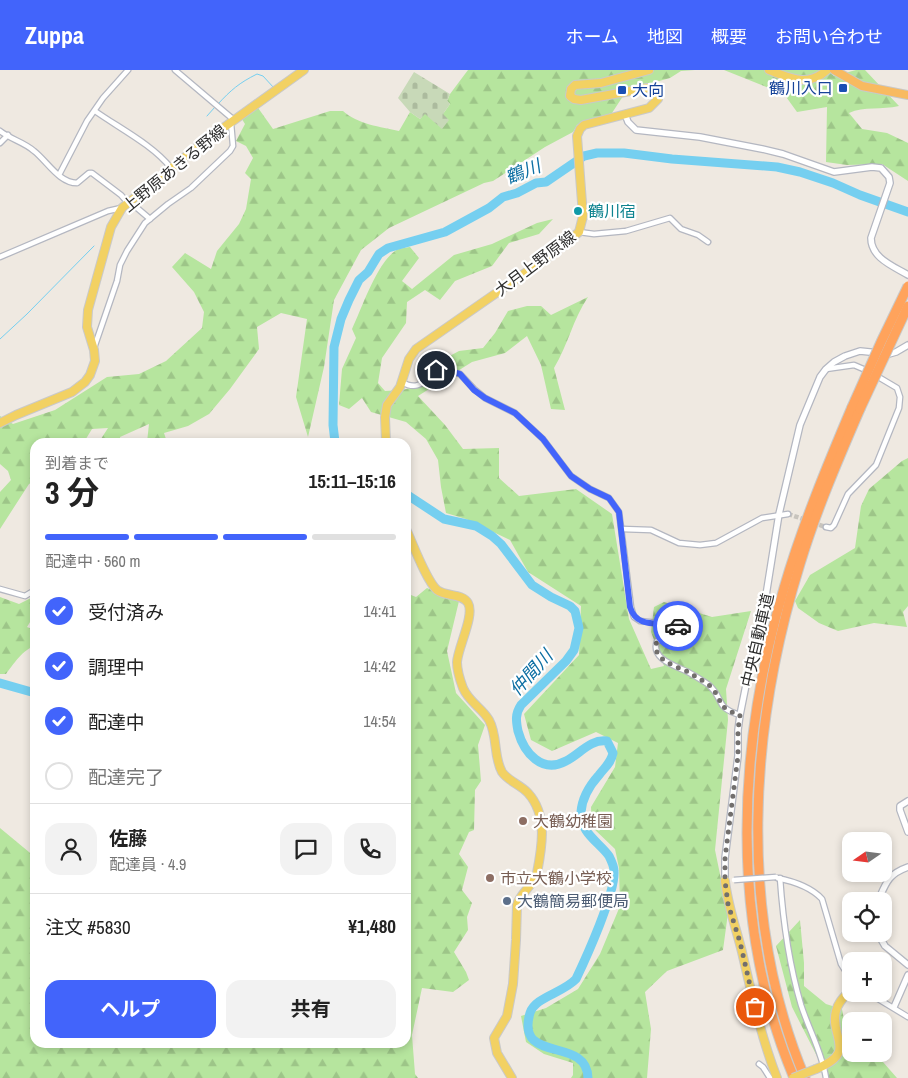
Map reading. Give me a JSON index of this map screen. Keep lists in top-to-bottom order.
{
  "streets": {
    "highway": ["中央自動車道"],
    "main road": ["上野原あきる野線", "大月上野原線"]
  },
  "water": ["鶴川", "仲間川"],
  "places": {
    "transit": ["鶴川入口", "大向"],
    "other": [
      "鶴川宿",
      "大鶴幼稚園",
      "市立大鶴小学校",
      "大鶴簡易郵便局"
    ]
  },
  "north": "left",
  "page": {
    "header": "Zuppa",
    "nav": [
      "ホーム",
      "地図",
      "概要",
      "お問い合わせ"
    ],
    "heading": ["3 分", "到着まで", "15:11–15:16"],
    "panel": [
      "佐藤",
      "配達員 · 4.9",
      "注文 #5830",
      "¥1,480"
    ],
    "bar": "配達中 · 560 m",
    "list": [
      ["受付済み", "14:41"],
      ["調理中", "14:42"],
      ["配達中", "14:54"],
      "配達完了"
    ],
    "map_buttons": ["+", "−"],
    "buttons": ["ヘルプ", "共有"]
  }
}
